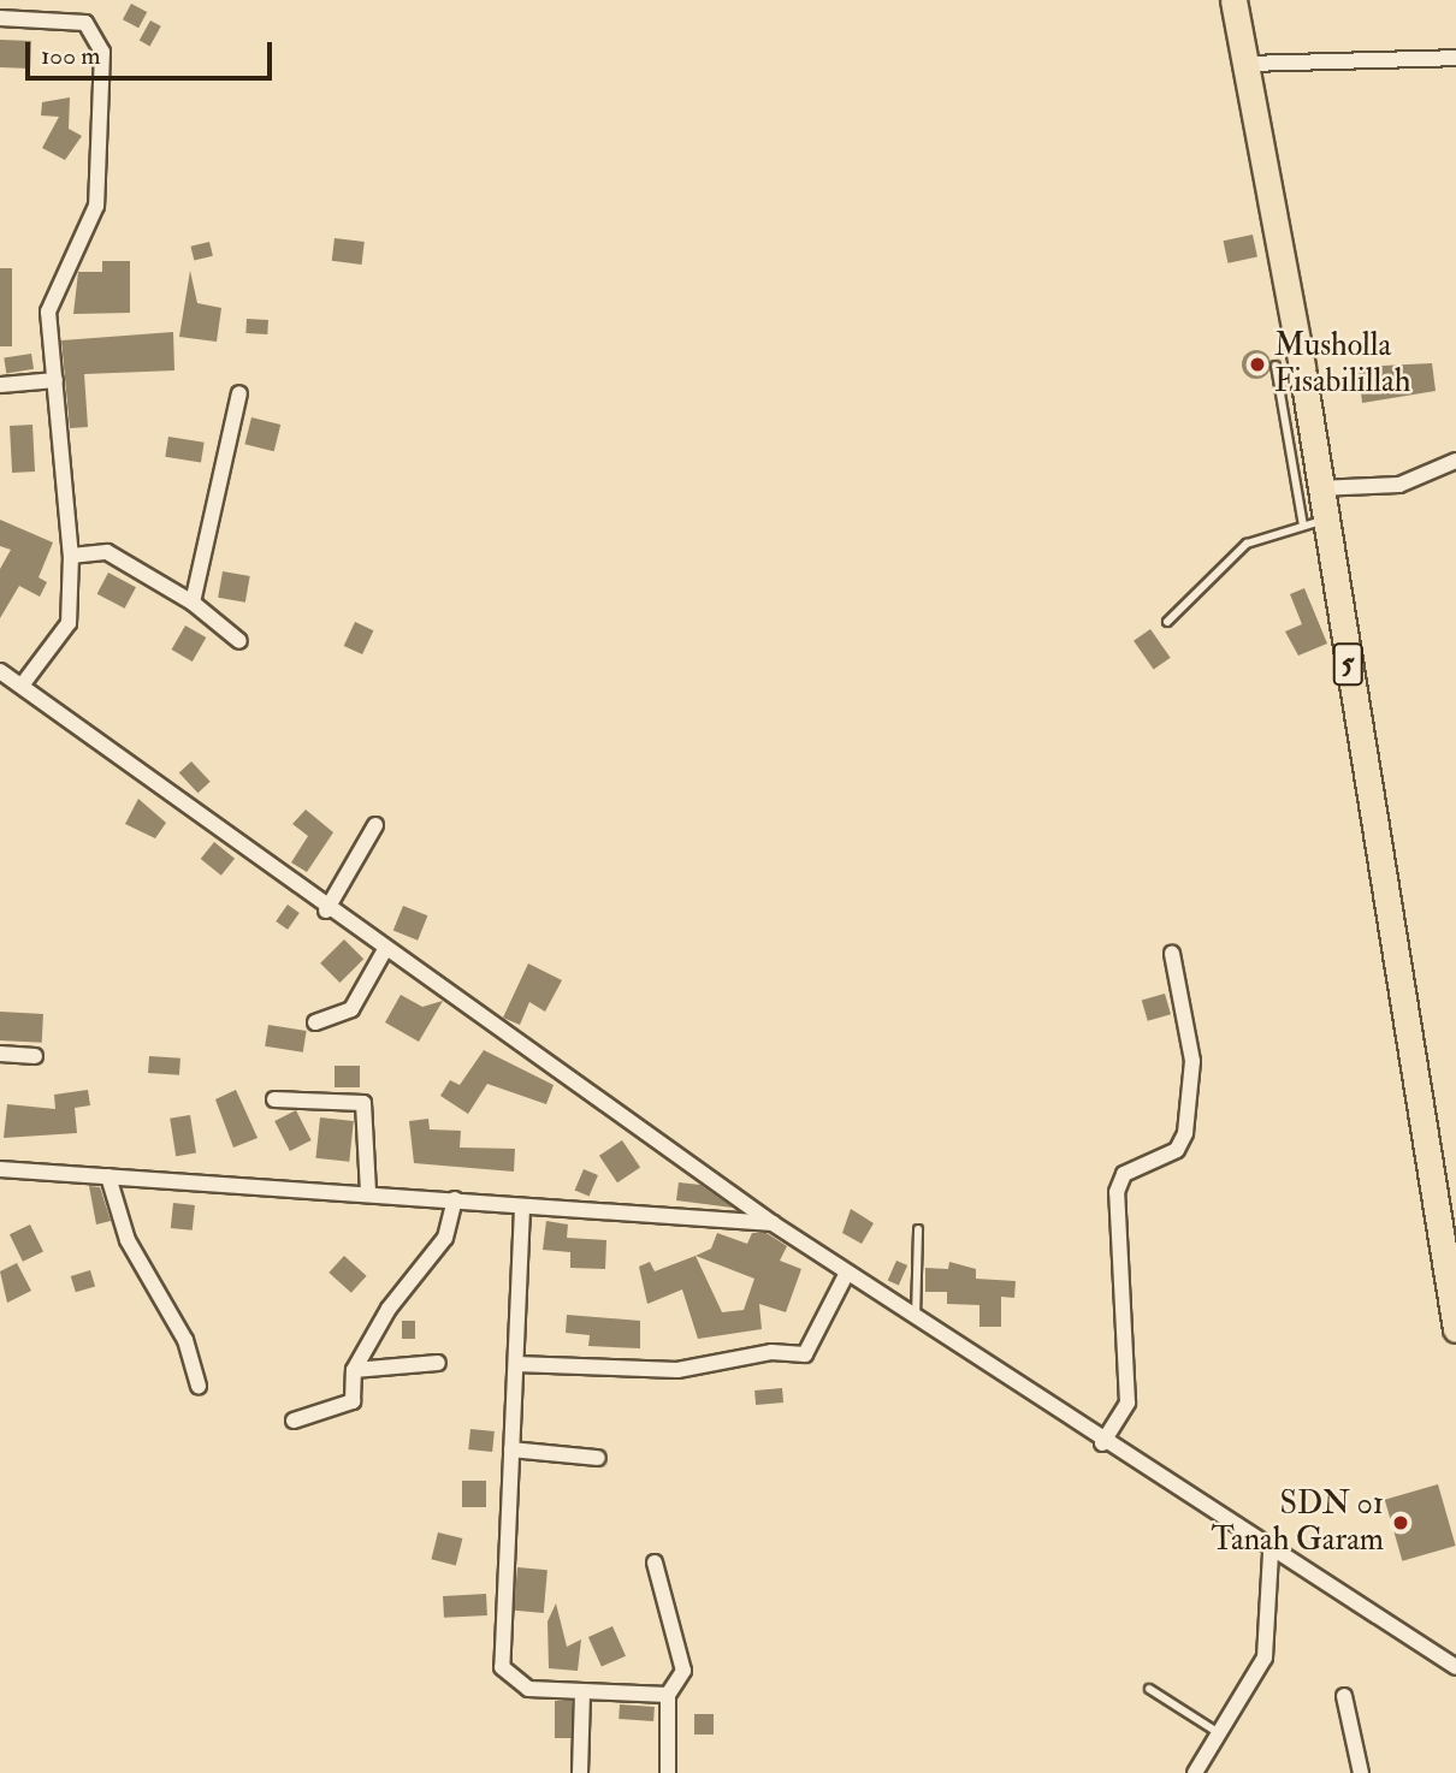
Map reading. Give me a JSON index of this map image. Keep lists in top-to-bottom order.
{
  "streets": {
    "highway": ["5"]
  },
  "places": ["Musholla Fisabilillah", "SDN 01 Tanah Garam"],
  "scale_bar": "100 m"
}
